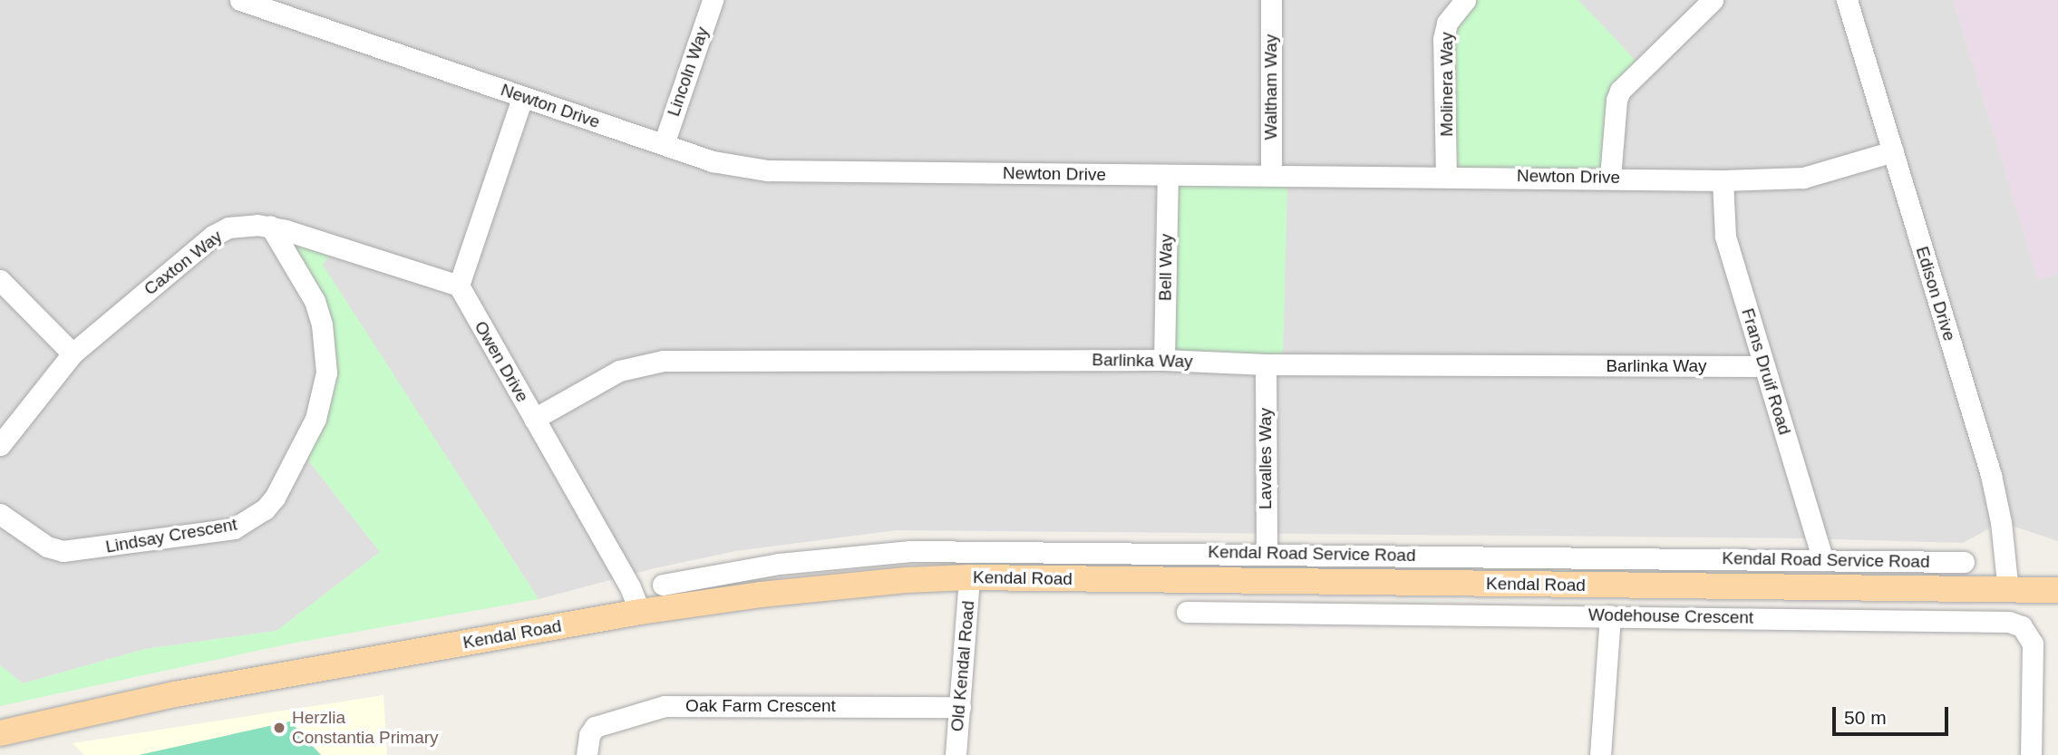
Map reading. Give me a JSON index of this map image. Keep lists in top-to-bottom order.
{
  "streets": {
    "main road": ["Kendal Road"],
    "street": [
      "Lincoln Way",
      "Molinera Way",
      "Waltham Way",
      "Newton Drive",
      "Caxton Way",
      "Bell Way",
      "Edison Drive",
      "Barlinka Way",
      "Owen Drive",
      "Frans Druif Road",
      "Lavalles Way",
      "Lindsay Crescent",
      "Kendal Road Service Road",
      "Wodehouse Crescent",
      "Old Kendal Road",
      "Oak Farm Crescent"
    ]
  },
  "crossings": [
    ["Lincoln Way", "Newton Drive"],
    ["Molinera Way", "Newton Drive"],
    ["Waltham Way", "Newton Drive"],
    ["Newton Drive", "Bell Way"],
    ["Newton Drive", "Edison Drive"],
    ["Newton Drive", "Frans Druif Road"],
    ["Caxton Way", "Owen Drive"],
    ["Caxton Way", "Lindsay Crescent"],
    ["Bell Way", "Barlinka Way"],
    ["Edison Drive", "Kendal Road"],
    ["Barlinka Way", "Owen Drive"],
    ["Barlinka Way", "Frans Druif Road"],
    ["Barlinka Way", "Lavalles Way"],
    ["Owen Drive", "Kendal Road"],
    ["Frans Druif Road", "Kendal Road Service Road"],
    ["Lavalles Way", "Kendal Road Service Road"],
    ["Kendal Road", "Old Kendal Road"],
    ["Old Kendal Road", "Oak Farm Crescent"]
  ],
  "places": ["Herzlia Constantia Primary"],
  "scale_bar": "50 m"
}
